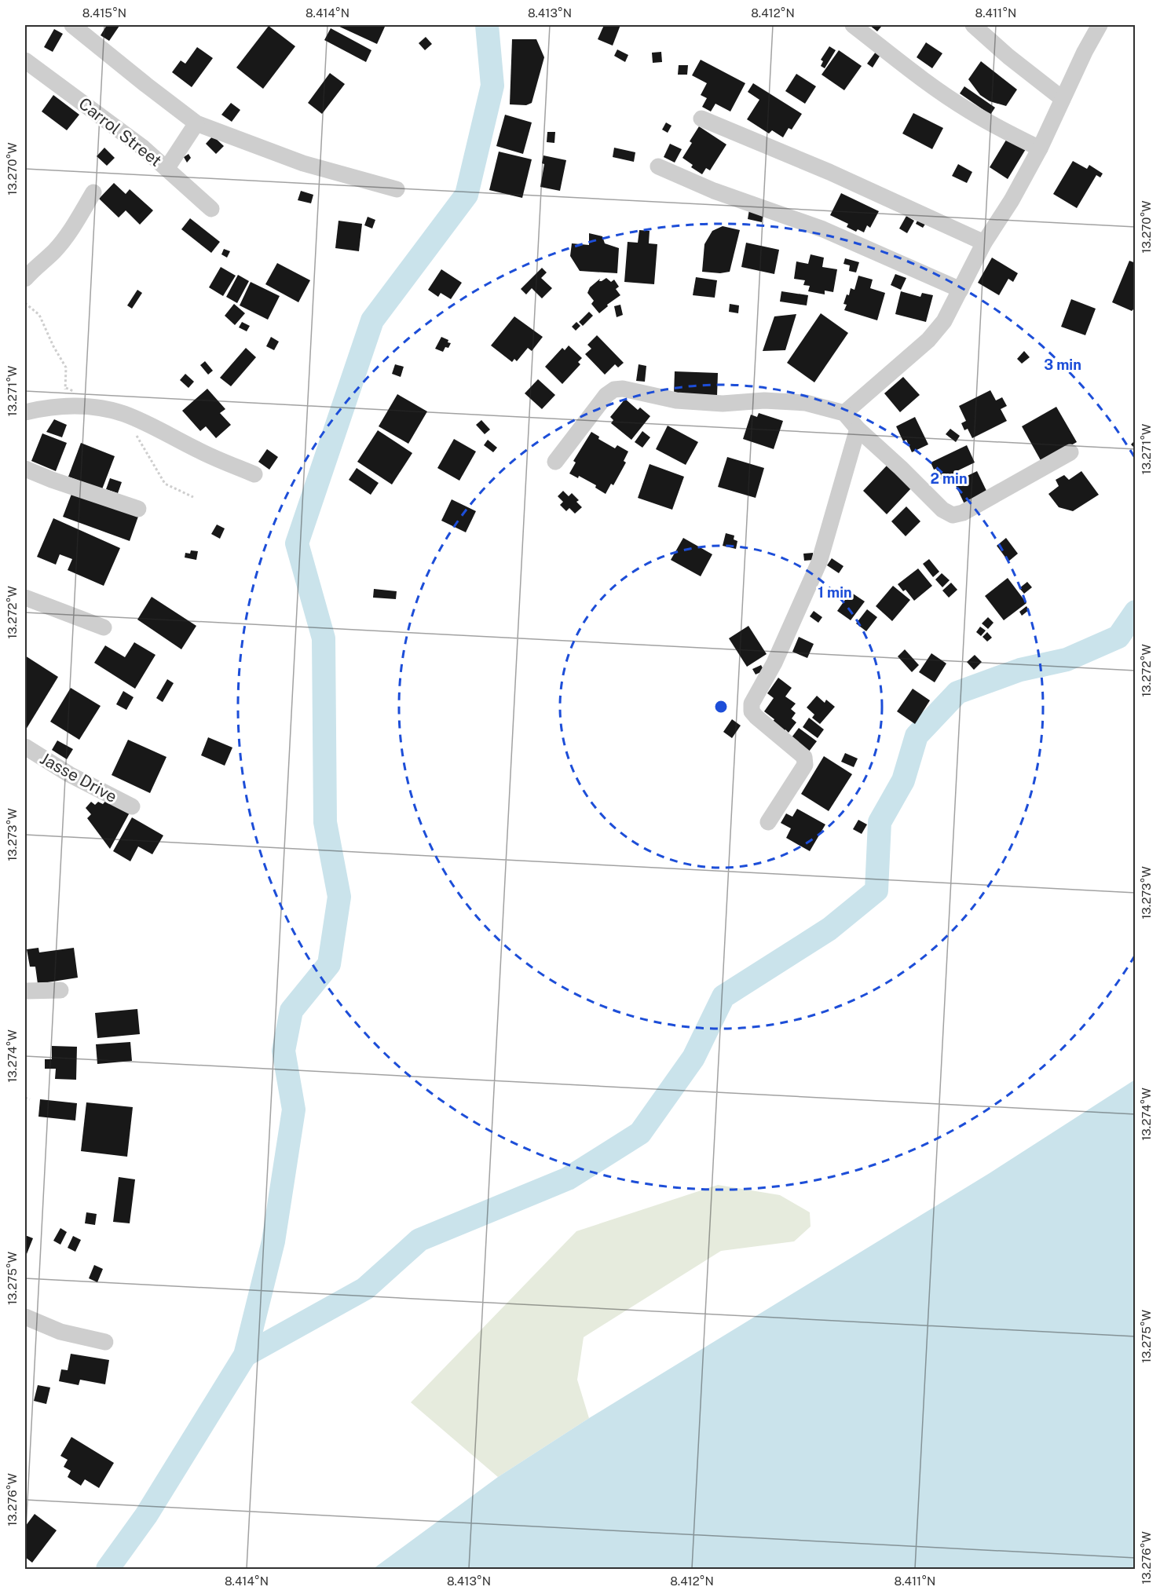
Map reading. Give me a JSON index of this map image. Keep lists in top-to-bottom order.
{
  "streets": {
    "street": ["Carrol Street", "Jasse Drive"]
  },
  "coordinates": [
    "8.415°N",
    "8.414°N",
    "8.413°N",
    "8.412°N",
    "8.411°N",
    "13.270°W",
    "13.271°W",
    "13.272°W",
    "13.273°W",
    "13.274°W",
    "13.275°W",
    "13.276°W"
  ],
  "rings": ["3 min", "2 min", "1 min"]
}
